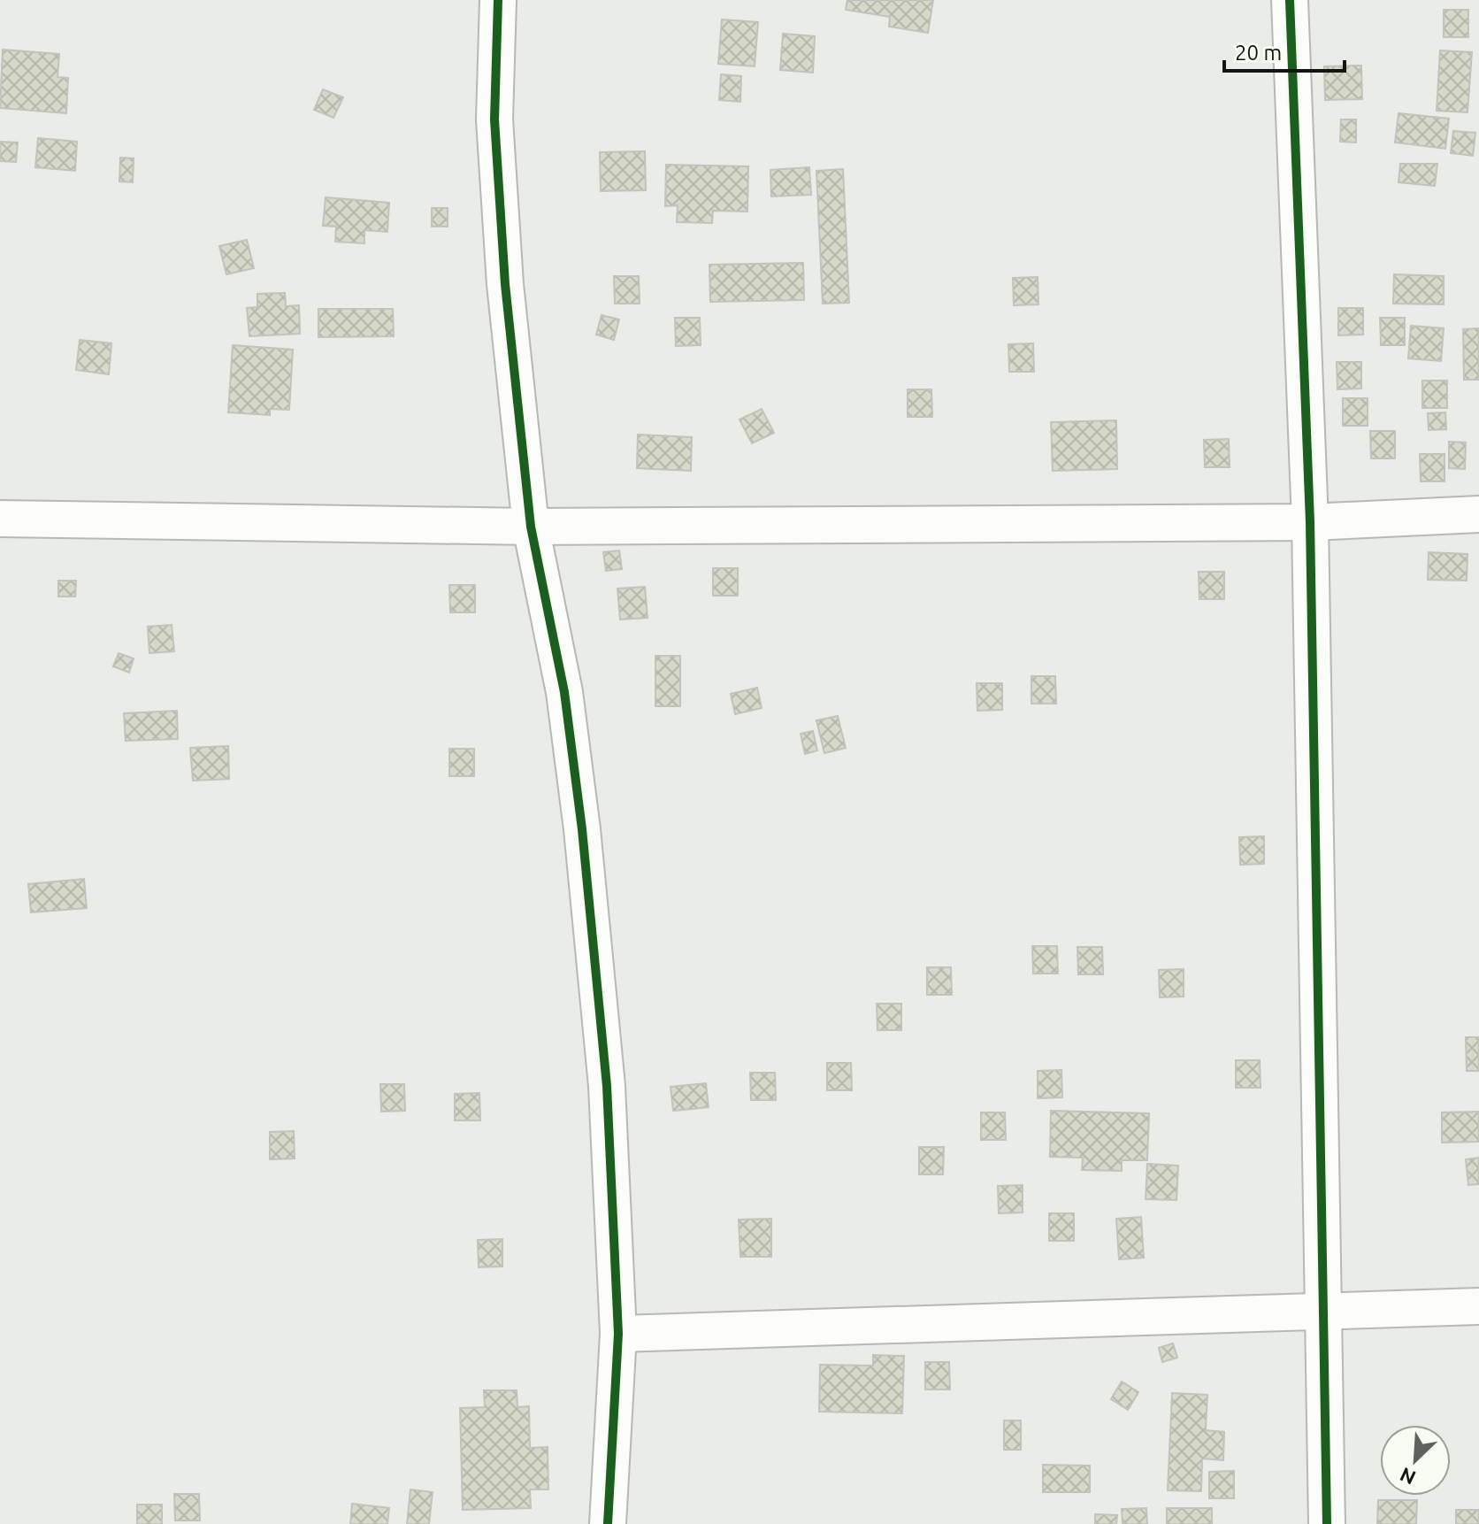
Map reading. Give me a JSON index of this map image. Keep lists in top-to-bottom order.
{
  "scale_bar": "20 m",
  "north": "bottom left"
}
